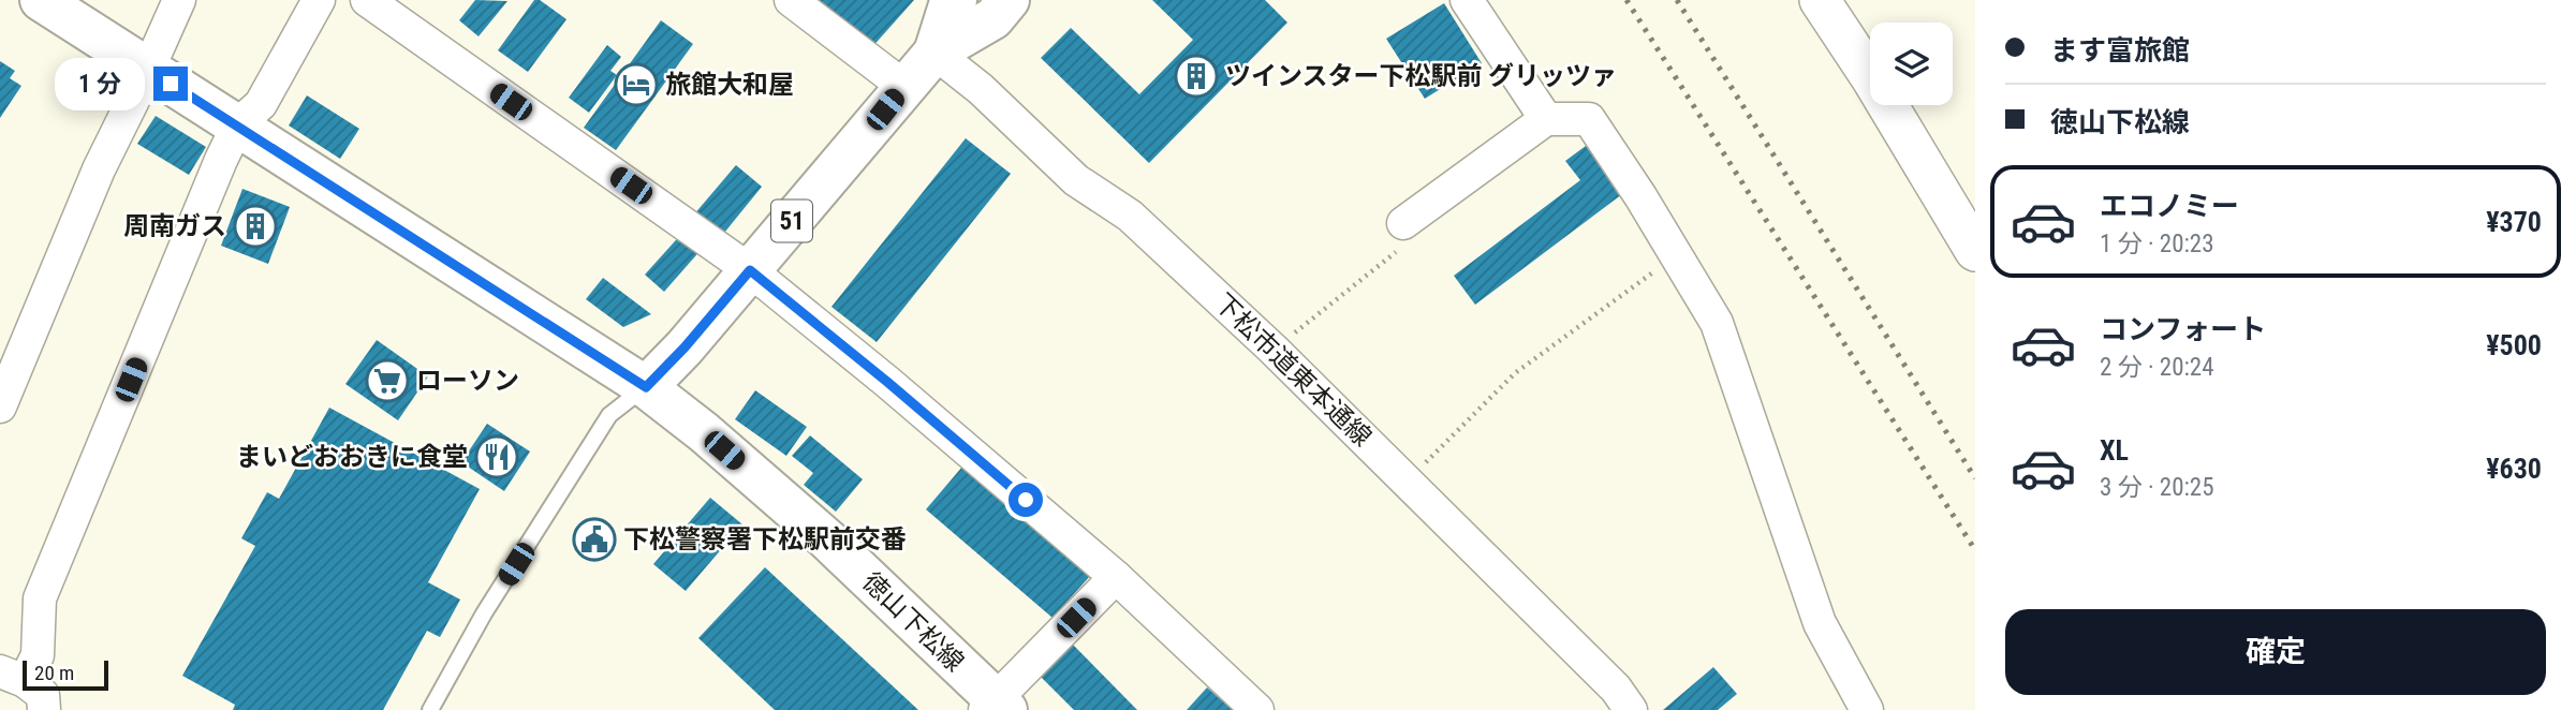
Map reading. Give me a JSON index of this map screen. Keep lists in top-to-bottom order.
{
  "streets": {
    "main road": ["51", "徳山下松線"],
    "street": ["下松市道東本通線"]
  },
  "crossings": [
    ["51", "下松市道東本通線"],
    ["51", "徳山下松線"]
  ],
  "places": {
    "building": ["ツインスター下松駅前 グリッツァ", "周南ガス"],
    "hotel": ["旅館大和屋"],
    "supermarket": ["ローソン"],
    "restaurant": ["まいどおおきに食堂"],
    "public building": ["下松警察署下松駅前交番"]
  },
  "scale_bar": "20 m",
  "page": {
    "banner": ["ます富旅館", "徳山下松線"],
    "bubble": "1 分",
    "list": [
      {
        "name": "エコノミー",
        "note": "1 分 · 20:23",
        "value": "¥370"
      },
      {
        "name": "コンフォート",
        "note": "2 分 · 20:24",
        "value": "¥500"
      },
      {
        "name": "XL",
        "note": "3 分 · 20:25",
        "value": "¥630"
      }
    ],
    "buttons": "確定",
    "scale": "20 m"
  }
}
